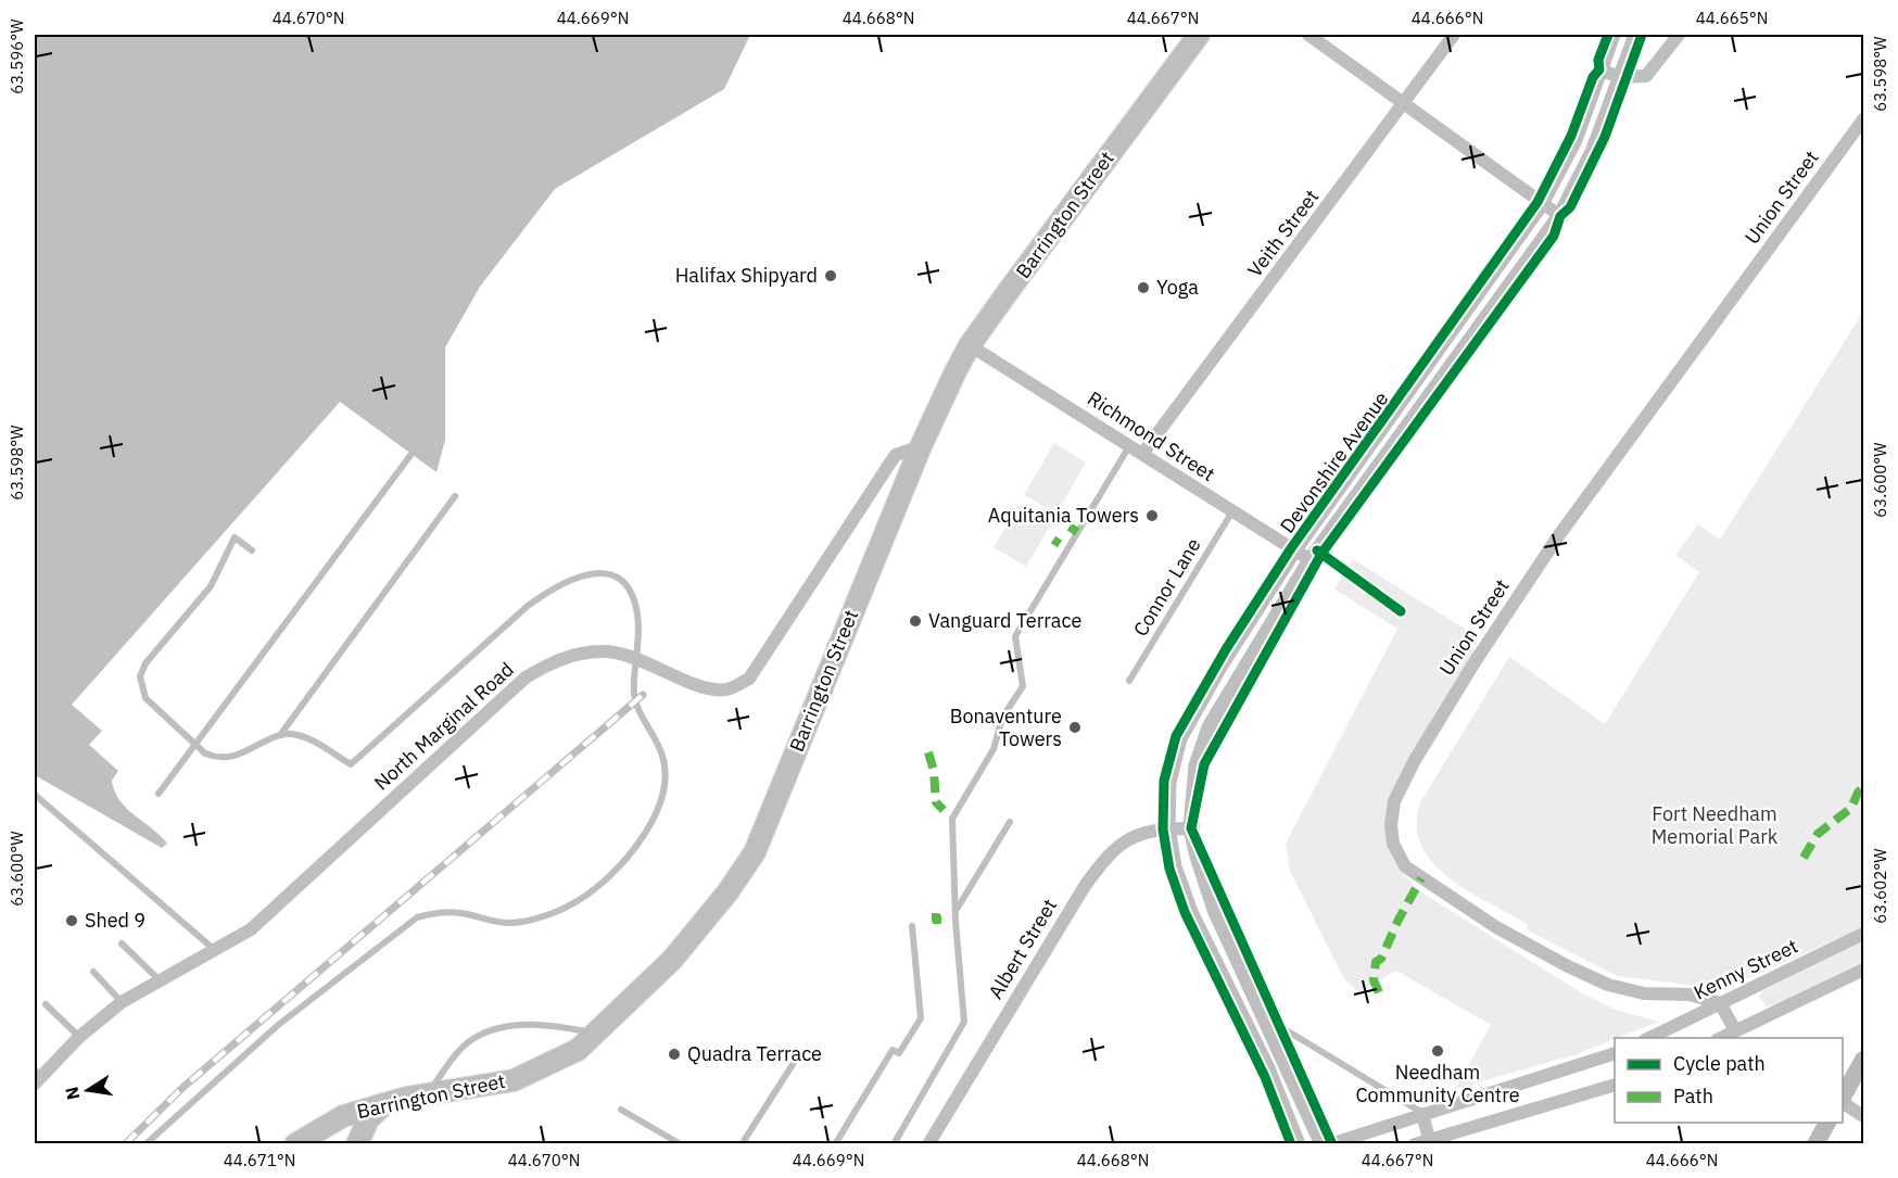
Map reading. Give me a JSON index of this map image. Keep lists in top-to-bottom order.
{
  "streets": {
    "main road": ["Barrington Street"],
    "street": [
      "Union Street",
      "Veith Street",
      "Richmond Street",
      "Devonshire Avenue",
      "North Marginal Road",
      "Albert Street",
      "Kenny Street"
    ],
    "lane": ["Connor Lane"]
  },
  "crossings": [
    ["Union Street", "Kenny Street"],
    ["Barrington Street", "Richmond Street"],
    ["Barrington Street", "North Marginal Road"],
    ["Veith Street", "Richmond Street"],
    ["Richmond Street", "Devonshire Avenue"],
    ["Richmond Street", "Connor Lane"],
    ["Devonshire Avenue", "Albert Street"]
  ],
  "parks": ["Fort Needham Memorial Park"],
  "places": [
    "Halifax Shipyard",
    "Yoga",
    "Aquitania Towers",
    "Vanguard Terrace",
    "Bonaventure Towers",
    "Shed 9",
    "Needham Community Centre",
    "Quadra Terrace"
  ],
  "legend": ["Cycle path", "Path"],
  "north": "left",
  "coordinates": [
    "44.670°N",
    "44.669°N",
    "44.668°N",
    "44.667°N",
    "44.666°N",
    "44.665°N",
    "63.596°W",
    "63.598°W",
    "63.600°W",
    "63.602°W",
    "44.671°N"
  ]
}
